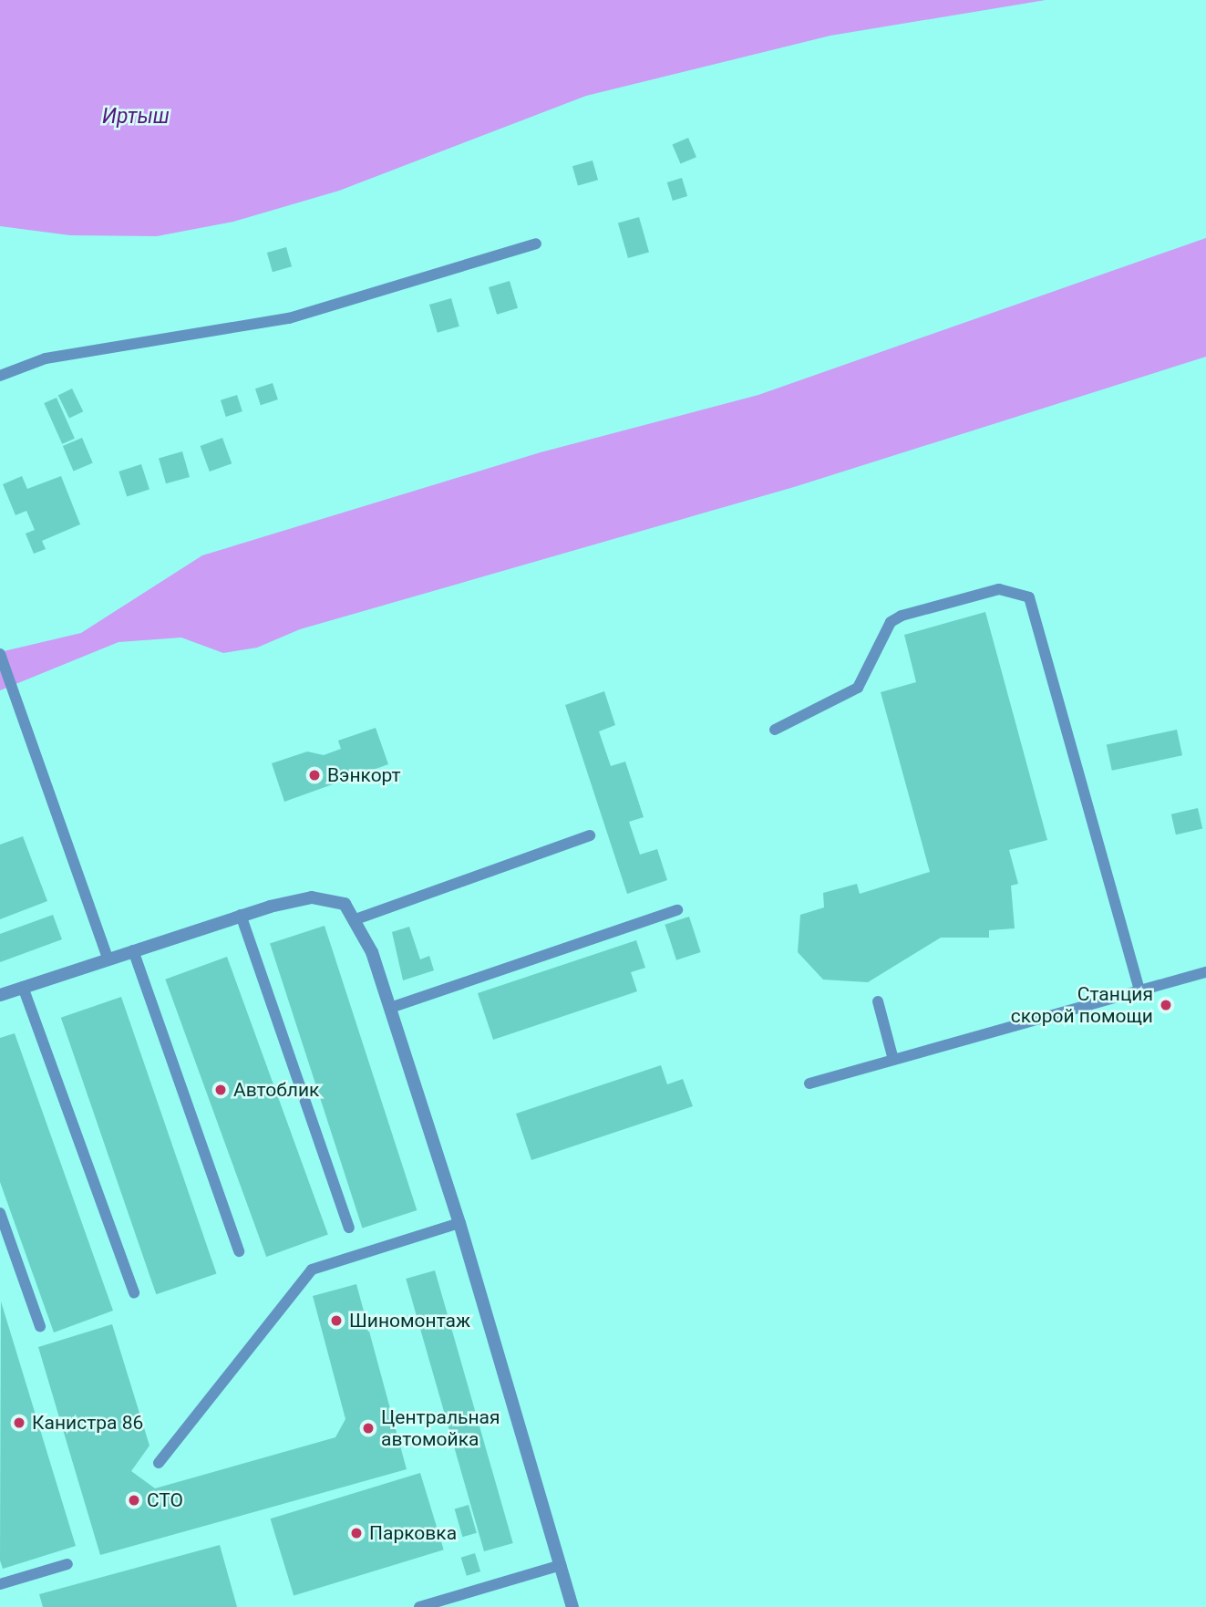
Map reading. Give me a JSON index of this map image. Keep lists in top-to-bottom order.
{
  "water": ["Иртыш"],
  "places": [
    "Вэнкорт",
    "Станция cкорой помощи",
    "Автоблик",
    "Шиномонтаж",
    "Канистра 86",
    "Центральная автомойка",
    "СТО",
    "Парковка"
  ]
}
